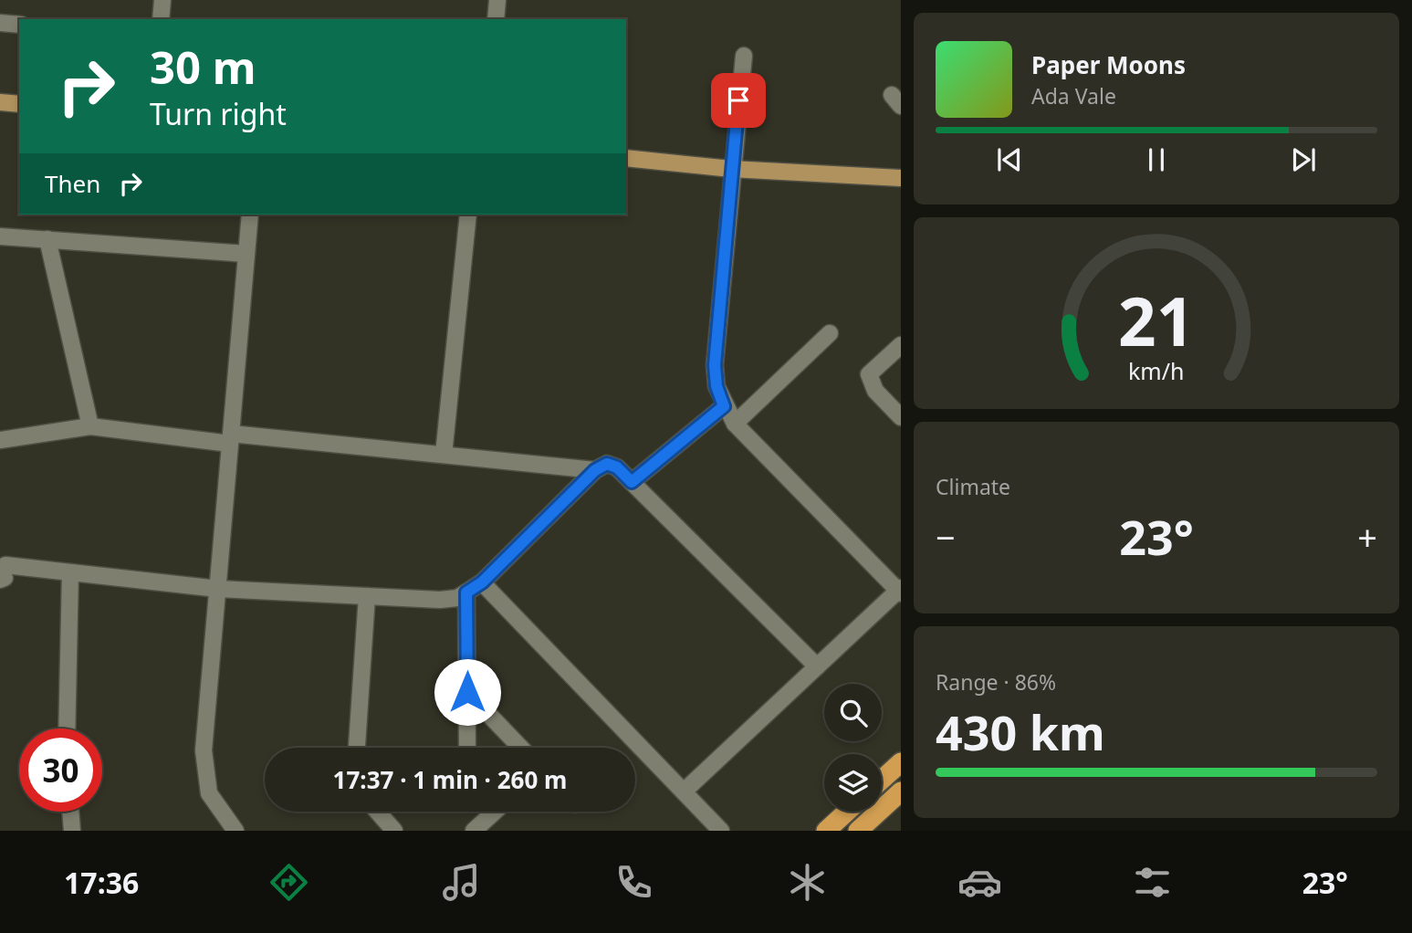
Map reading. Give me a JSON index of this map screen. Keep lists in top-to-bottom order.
{
  "page": {
    "turn": ["30 m", "Turn right"],
    "song": ["Paper Moons", "Ada Vale"],
    "then": "Then",
    "tile": [
      "Climate",
      ["Range · 86%", "430 km"]
    ],
    "heat": ["−", "23°", "+"],
    "limit": "30",
    "trip": "17:37 · 1 min · 260 m",
    "tabs": ["17:36", "23°"],
    "gauge": ["21", "km/h"]
  }
}
